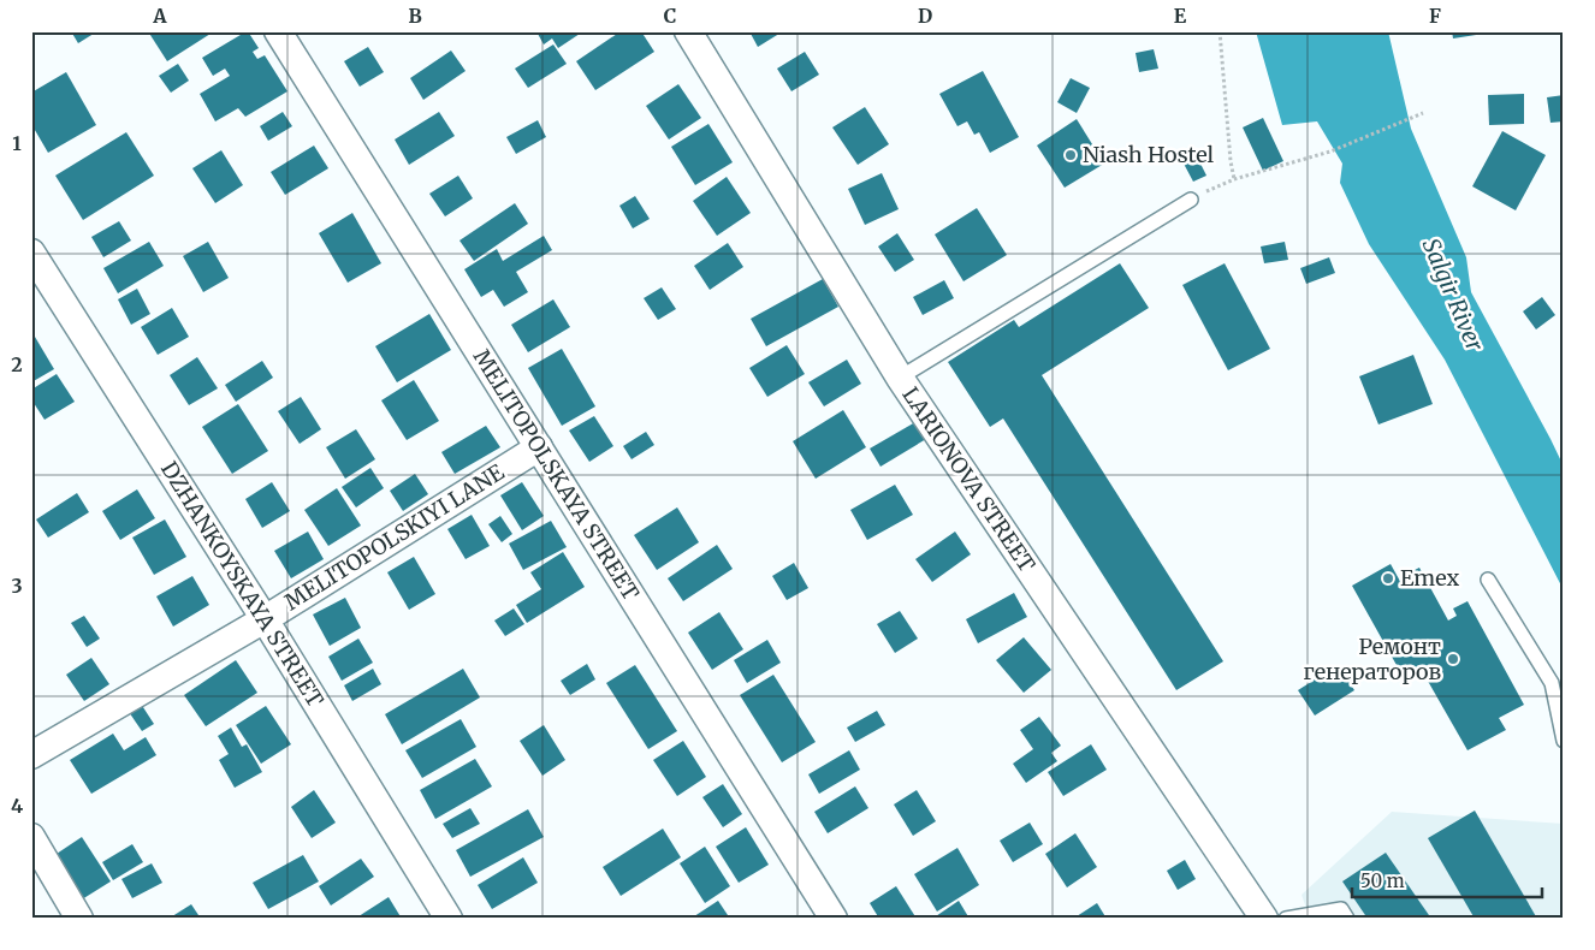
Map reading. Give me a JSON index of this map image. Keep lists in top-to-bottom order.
{
  "streets": {
    "street": [
      "MELITOPOLSKAYA STREET",
      "LARIONOVA STREET",
      "MELITOPOLSKIYI LANE",
      "DZHANKOYSKAYA STREET"
    ]
  },
  "crossings": [
    ["MELITOPOLSKAYA STREET", "MELITOPOLSKIYI LANE"],
    ["MELITOPOLSKIYI LANE", "DZHANKOYSKAYA STREET"]
  ],
  "water": ["Salgir River"],
  "places": ["Niash Hostel", "Emex", "Ремонт генераторов"],
  "scale_bar": "50 m",
  "grid": {
    "columns": [
      "A",
      "B",
      "C",
      "D",
      "E",
      "F"
    ],
    "rows": [
      "1",
      "2",
      "3",
      "4"
    ]
  }
}
